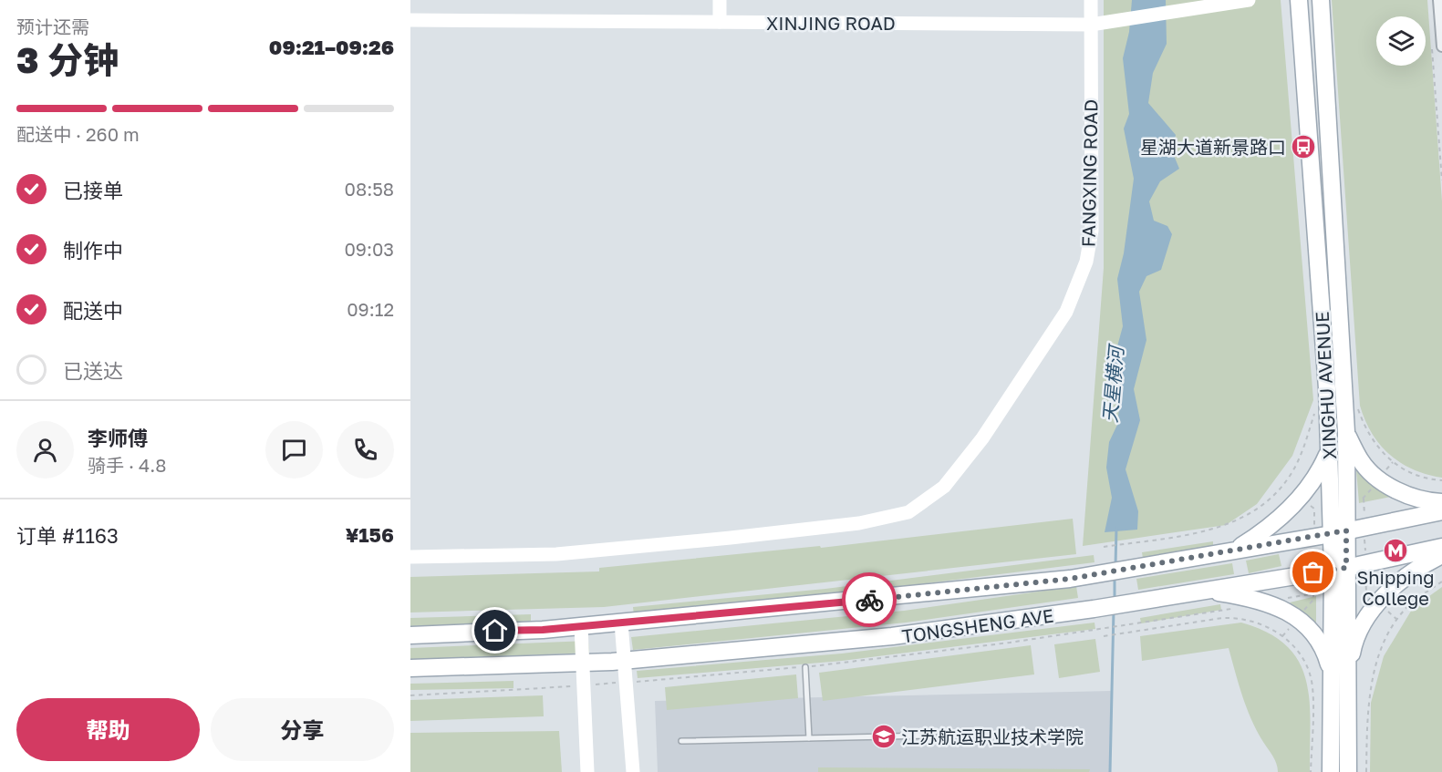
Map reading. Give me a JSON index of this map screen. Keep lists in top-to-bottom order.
{
  "streets": {
    "main road": ["XINGHU AVENUE", "TONGSHENG AVE"],
    "street": ["XINJING ROAD", "FANGXING ROAD"]
  },
  "crossings": [
    ["XINJING ROAD", "FANGXING ROAD"],
    ["XINGHU AVENUE", "TONGSHENG AVE"]
  ],
  "water": ["天星横河"],
  "places": {
    "bus stop": ["星湖大道新景路口"],
    "metro station": ["Shipping College"],
    "school or university": ["江苏航运职业技术学院"]
  },
  "page": {
    "heading": ["3 分钟", "预计还需", "09:21–09:26"],
    "panel": [
      "李师傅",
      "骑手 · 4.8",
      "订单 #1163",
      "¥156"
    ],
    "bar": "配送中 · 260 m",
    "list": [
      ["已接单", "08:58"],
      ["制作中", "09:03"],
      ["配送中", "09:12"],
      "已送达"
    ],
    "buttons": ["帮助", "分享"]
  }
}
